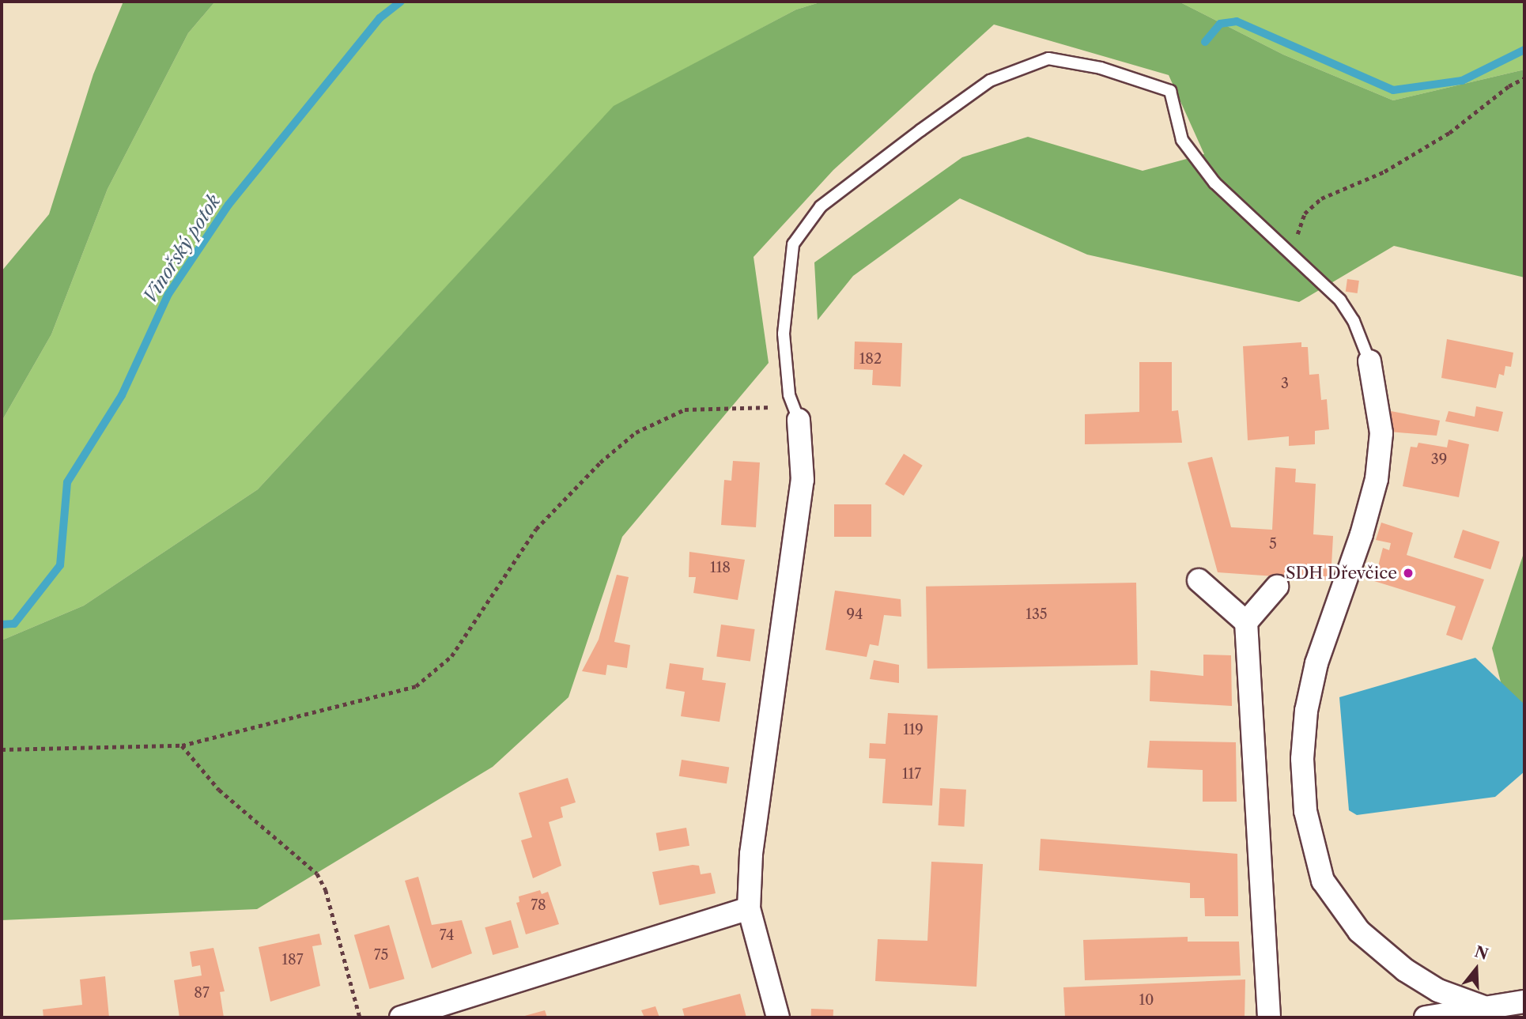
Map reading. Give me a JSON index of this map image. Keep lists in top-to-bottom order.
{
  "water": ["Vinořský potok"],
  "places": ["SDH Dřevčice"],
  "house_numbers": [
    "182",
    "3",
    "39",
    "5",
    "118",
    "94",
    "135",
    "119",
    "117",
    "78",
    "74",
    "75",
    "187",
    "87",
    "10"
  ],
  "north": "top"
}
